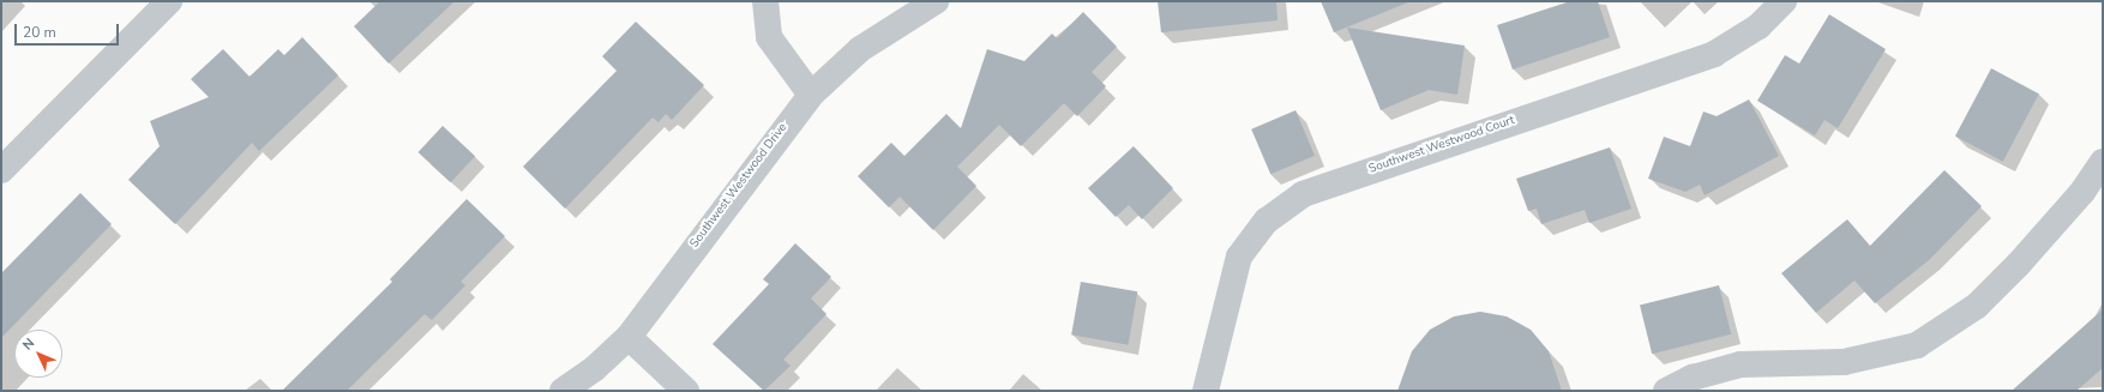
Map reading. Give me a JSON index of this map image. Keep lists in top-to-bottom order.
{
  "streets": {
    "street": ["Southwest Westwood Court", "Southwest Westwood Drive"]
  },
  "scale_bar": "20 m",
  "north": "top left"
}
